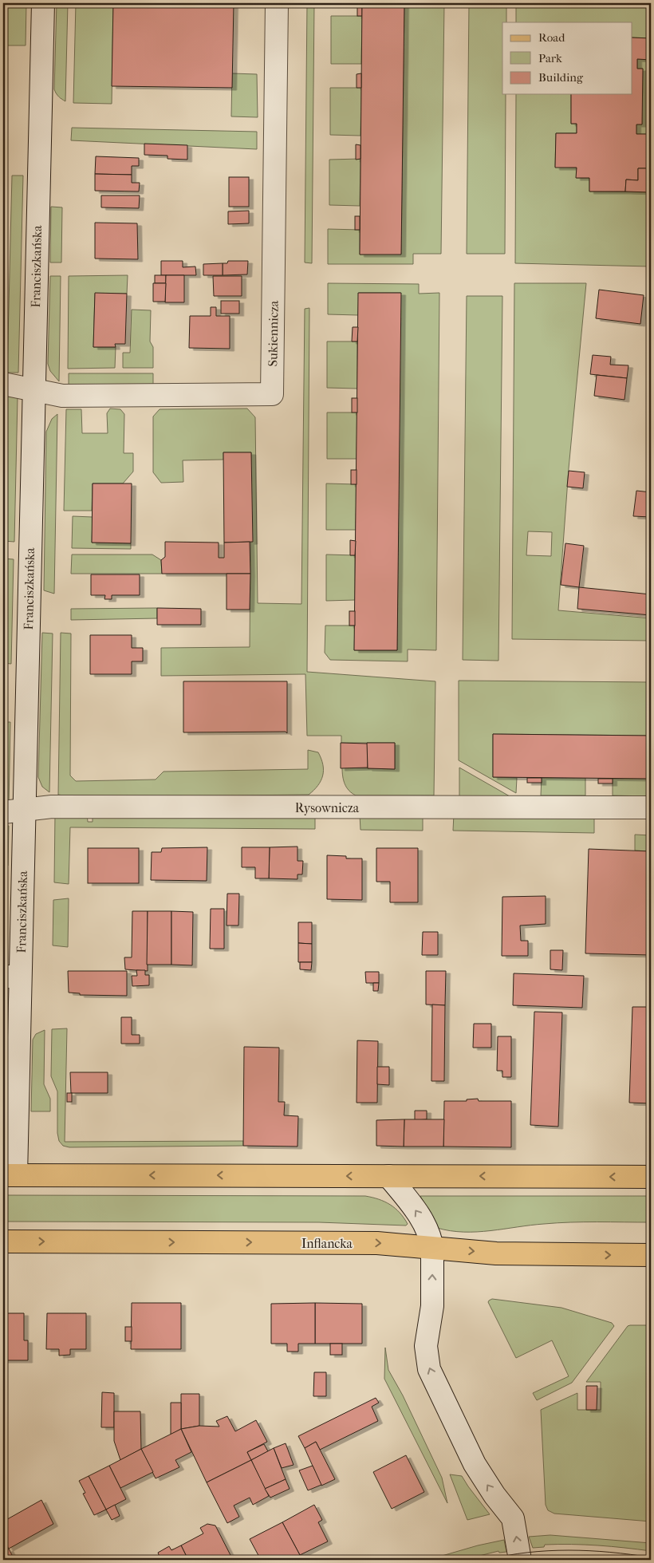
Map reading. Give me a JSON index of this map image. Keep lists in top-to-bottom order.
{
  "streets": {
    "main road": ["Inflancka"],
    "street": ["Franciszkańska", "Sukiennicza", "Rysownicza"]
  },
  "crossings": [
    ["Franciszkańska", "Sukiennicza"],
    ["Franciszkańska", "Rysownicza"]
  ],
  "legend": ["Road", "Park", "Building"]
}
